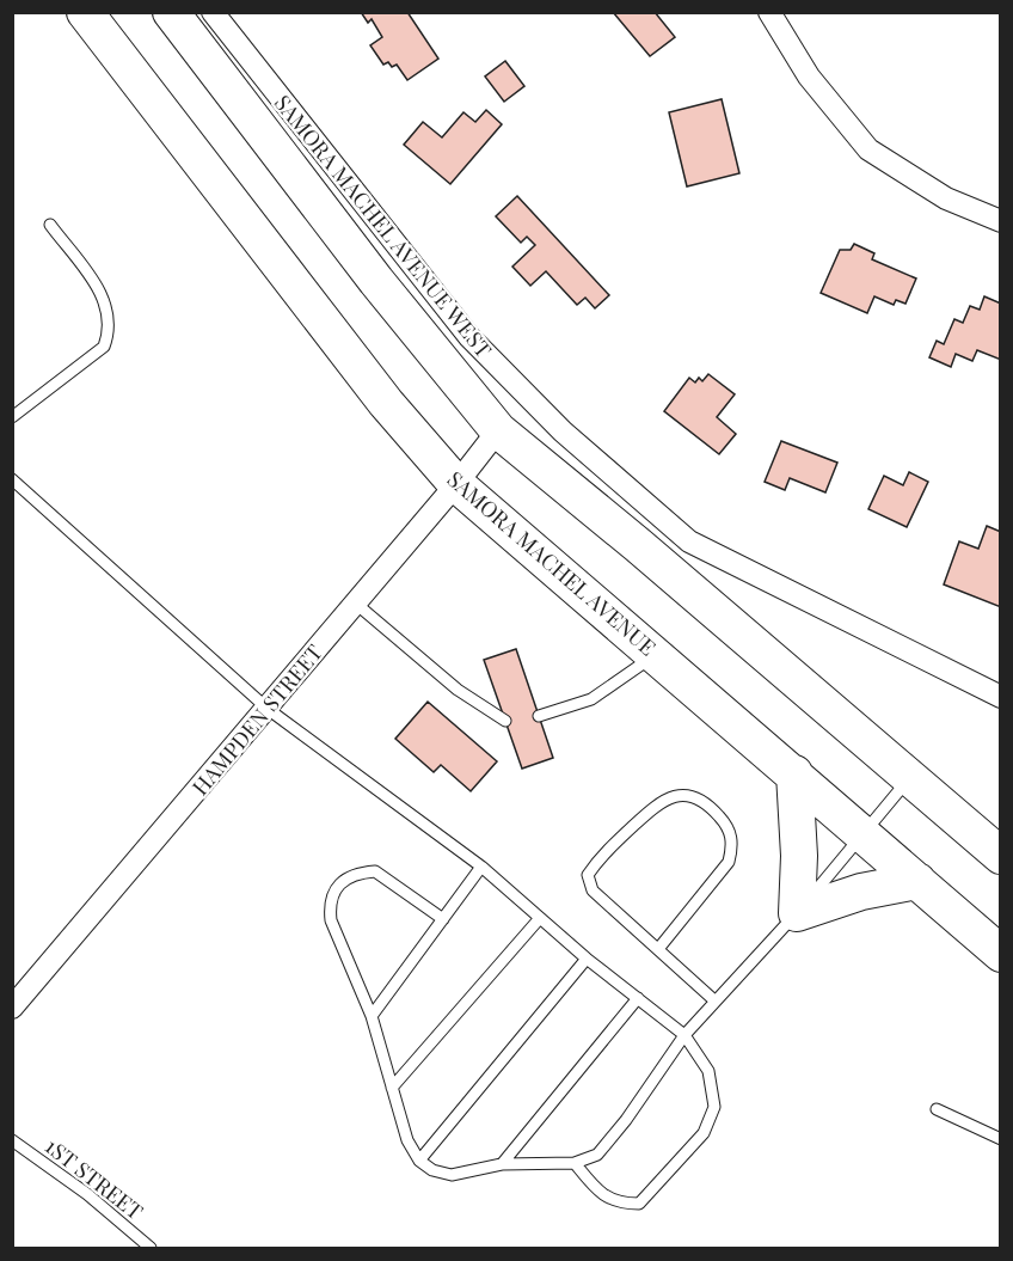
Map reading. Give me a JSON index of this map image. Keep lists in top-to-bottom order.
{
  "streets": {
    "highway": ["SAMORA MACHEL AVENUE"],
    "street": ["SAMORA MACHEL AVENUE WEST", "HAMPDEN STREET"],
    "lane": ["1ST STREET"]
  },
  "crossings": [
    ["SAMORA MACHEL AVENUE", "HAMPDEN STREET"]
  ]
}
